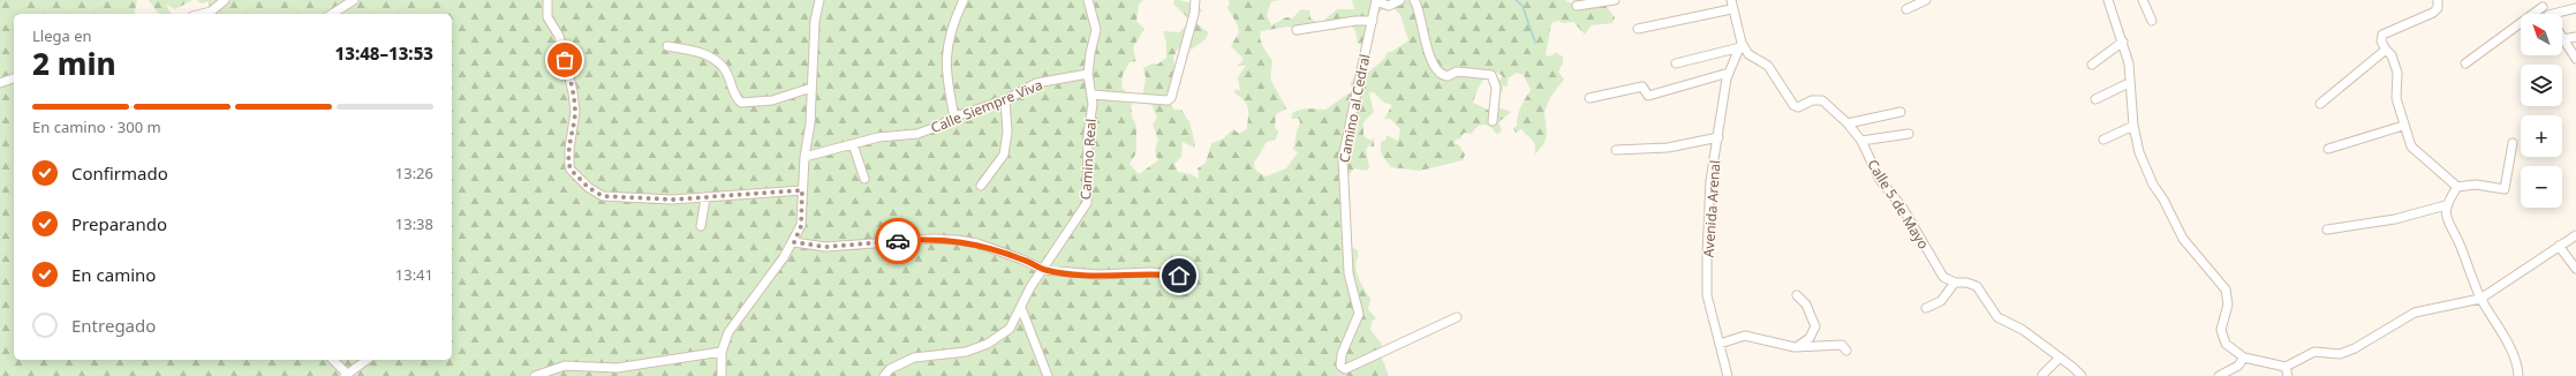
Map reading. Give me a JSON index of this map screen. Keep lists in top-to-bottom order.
{
  "streets": {
    "street": [
      "Calle Siempre Viva",
      "Camino al Cedral",
      "Camino Real",
      "Calle 5 de Mayo",
      "Avenida Arenal"
    ]
  },
  "crossings": [
    ["Calle Siempre Viva", "Camino Real"],
    ["Calle 5 de Mayo", "Avenida Arenal"]
  ],
  "north": "top left",
  "page": {
    "map_buttons": ["+", "−"],
    "heading": ["2 min", "Llega en", "13:48–13:53"],
    "bar": "En camino · 300 m",
    "list": [
      ["Confirmado", "13:26"],
      ["Preparando", "13:38"],
      ["En camino", "13:41"],
      "Entregado"
    ]
  }
}
